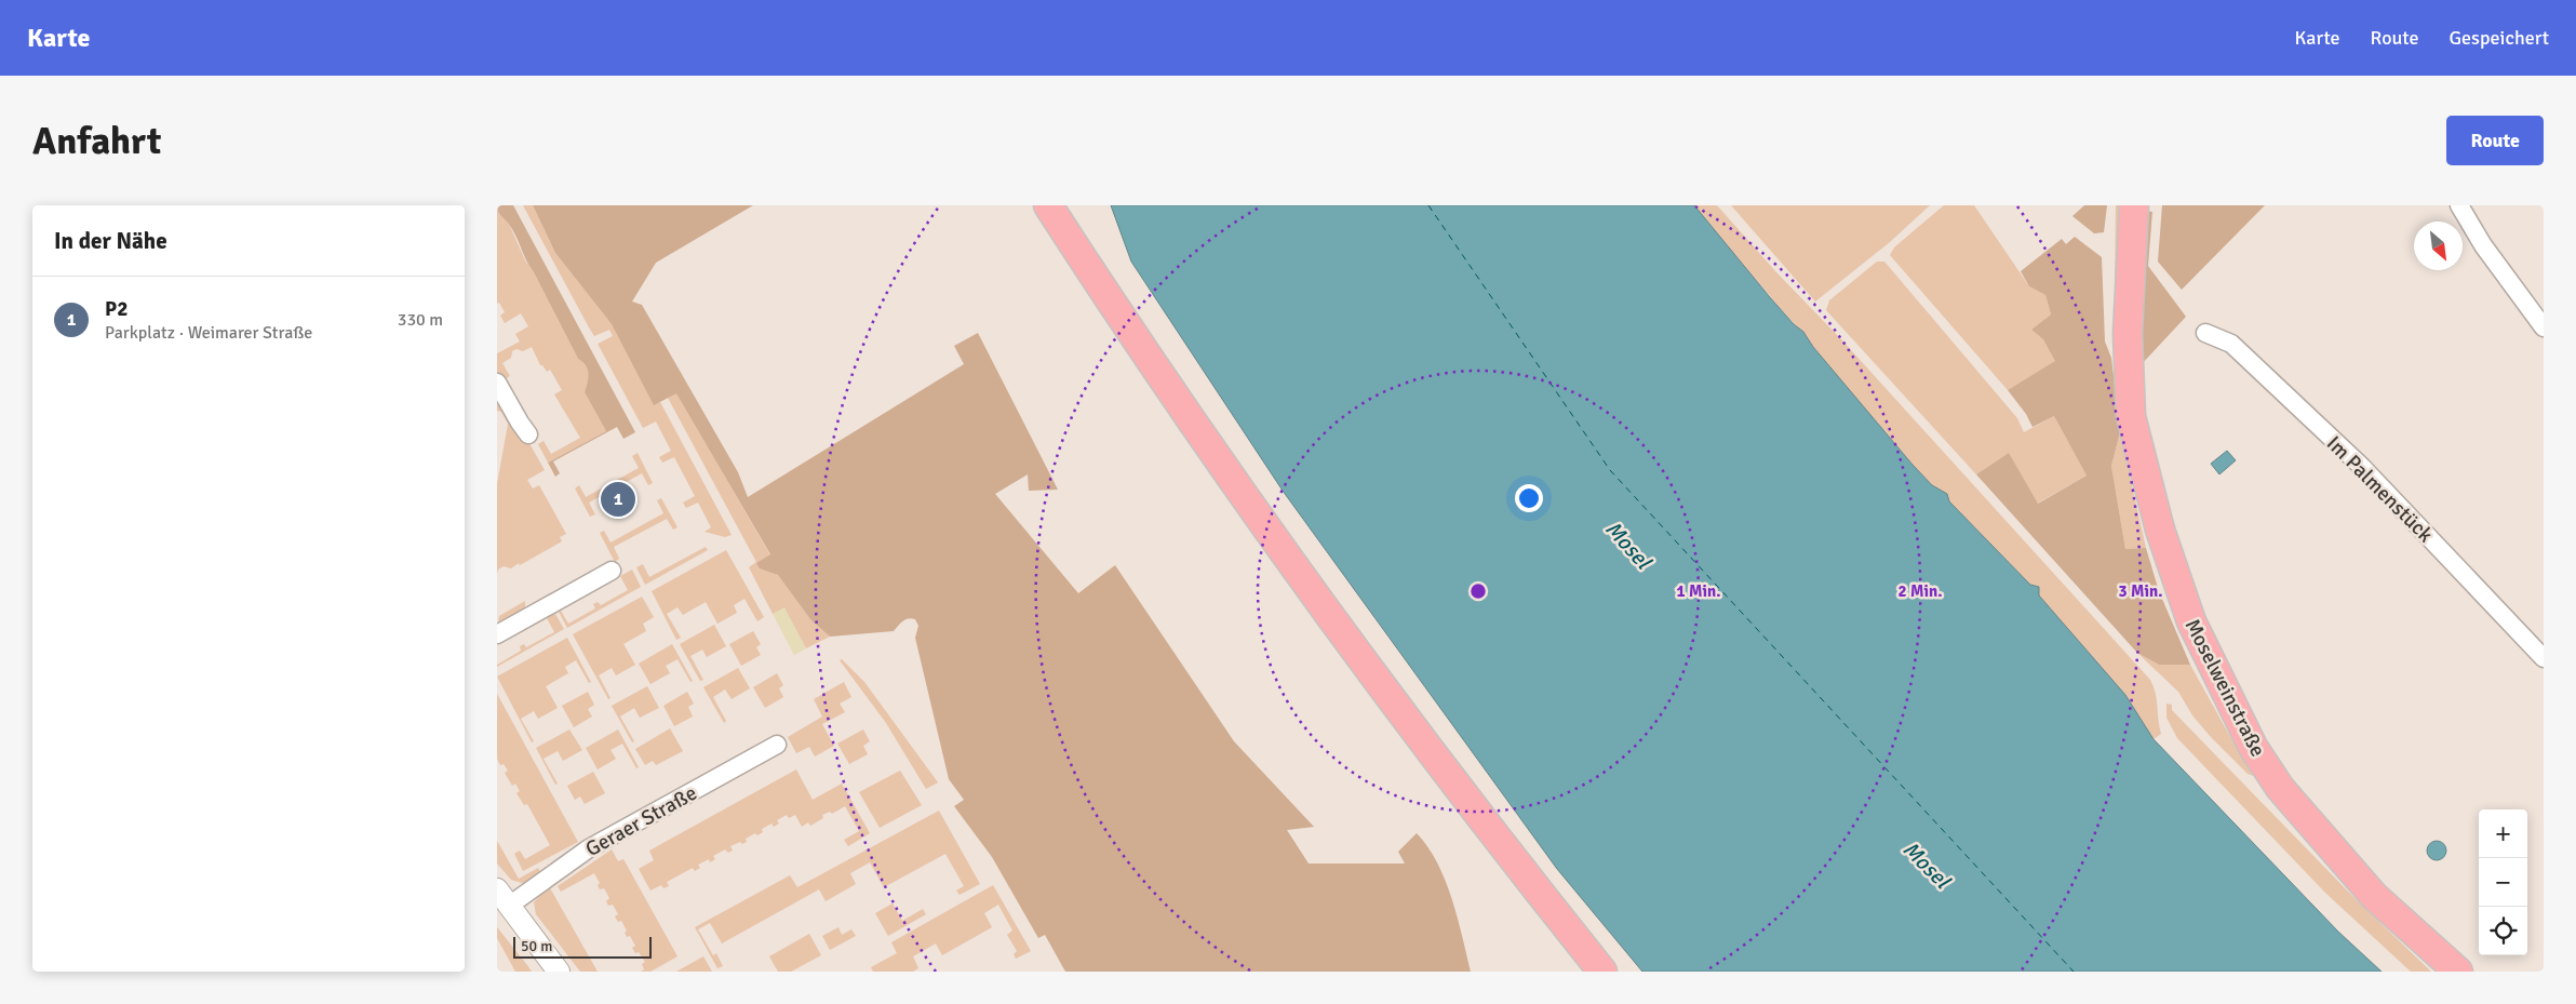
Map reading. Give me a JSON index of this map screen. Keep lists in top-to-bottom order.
{
  "streets": {
    "main road": ["Moselweinstraße"],
    "street": ["Im Palmenstück", "Geraer Straße"]
  },
  "water": ["Mosel"],
  "scale_bar": "50 m",
  "north": "bottom right",
  "page": {
    "header": "Karte",
    "nav": ["Karte", "Route", "Gespeichert"],
    "buttons": "Route",
    "title": "Anfahrt",
    "heading": "In der Nähe",
    "list": [
      {
        "mark": "1",
        "name": "P2",
        "note": "Parkplatz · Weimarer Straße",
        "value": "330 m"
      }
    ],
    "pins": "1",
    "map_buttons": ["+", "−"],
    "scale": "50 m"
  },
  "rings": ["1 Min.", "2 Min.", "3 Min."]
}
